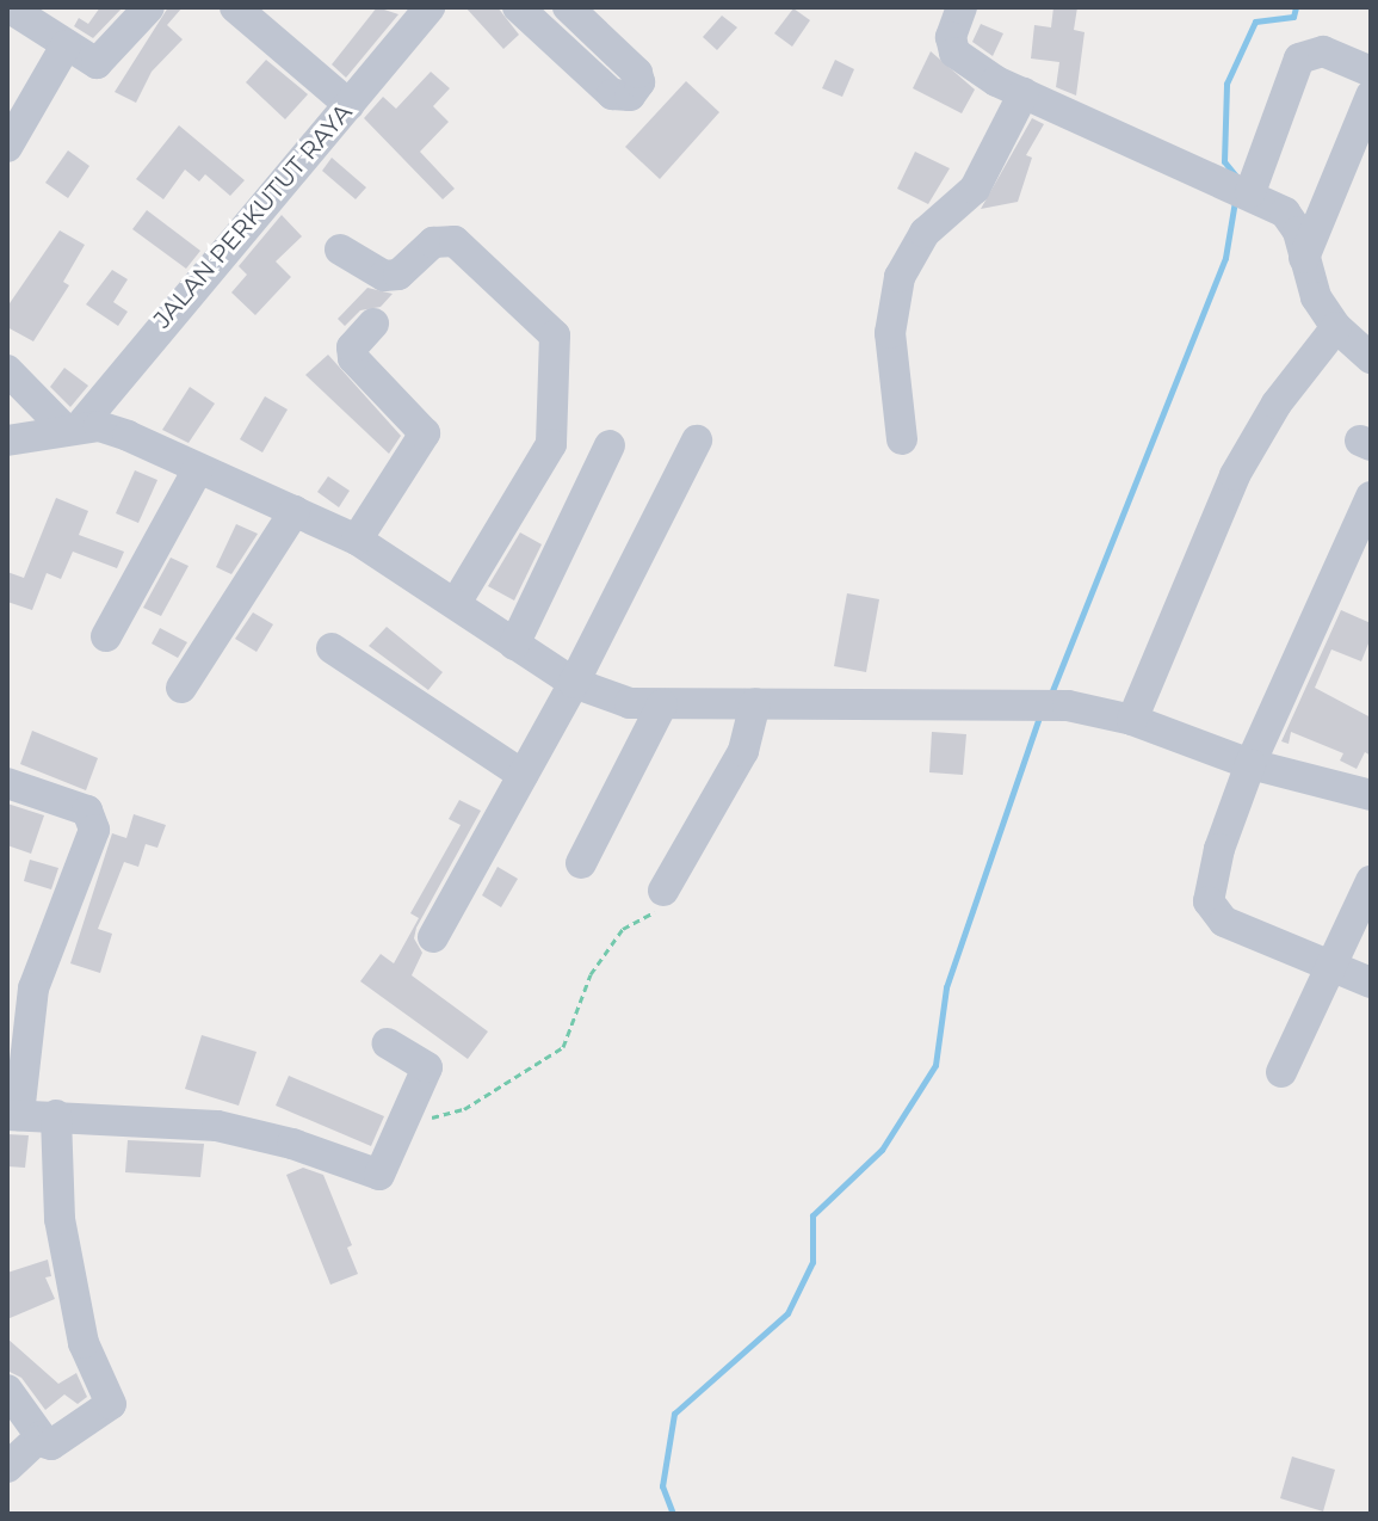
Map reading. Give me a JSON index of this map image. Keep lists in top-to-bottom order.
{
  "streets": {
    "street": ["JALAN PERKUTUT RAYA"]
  }
}
